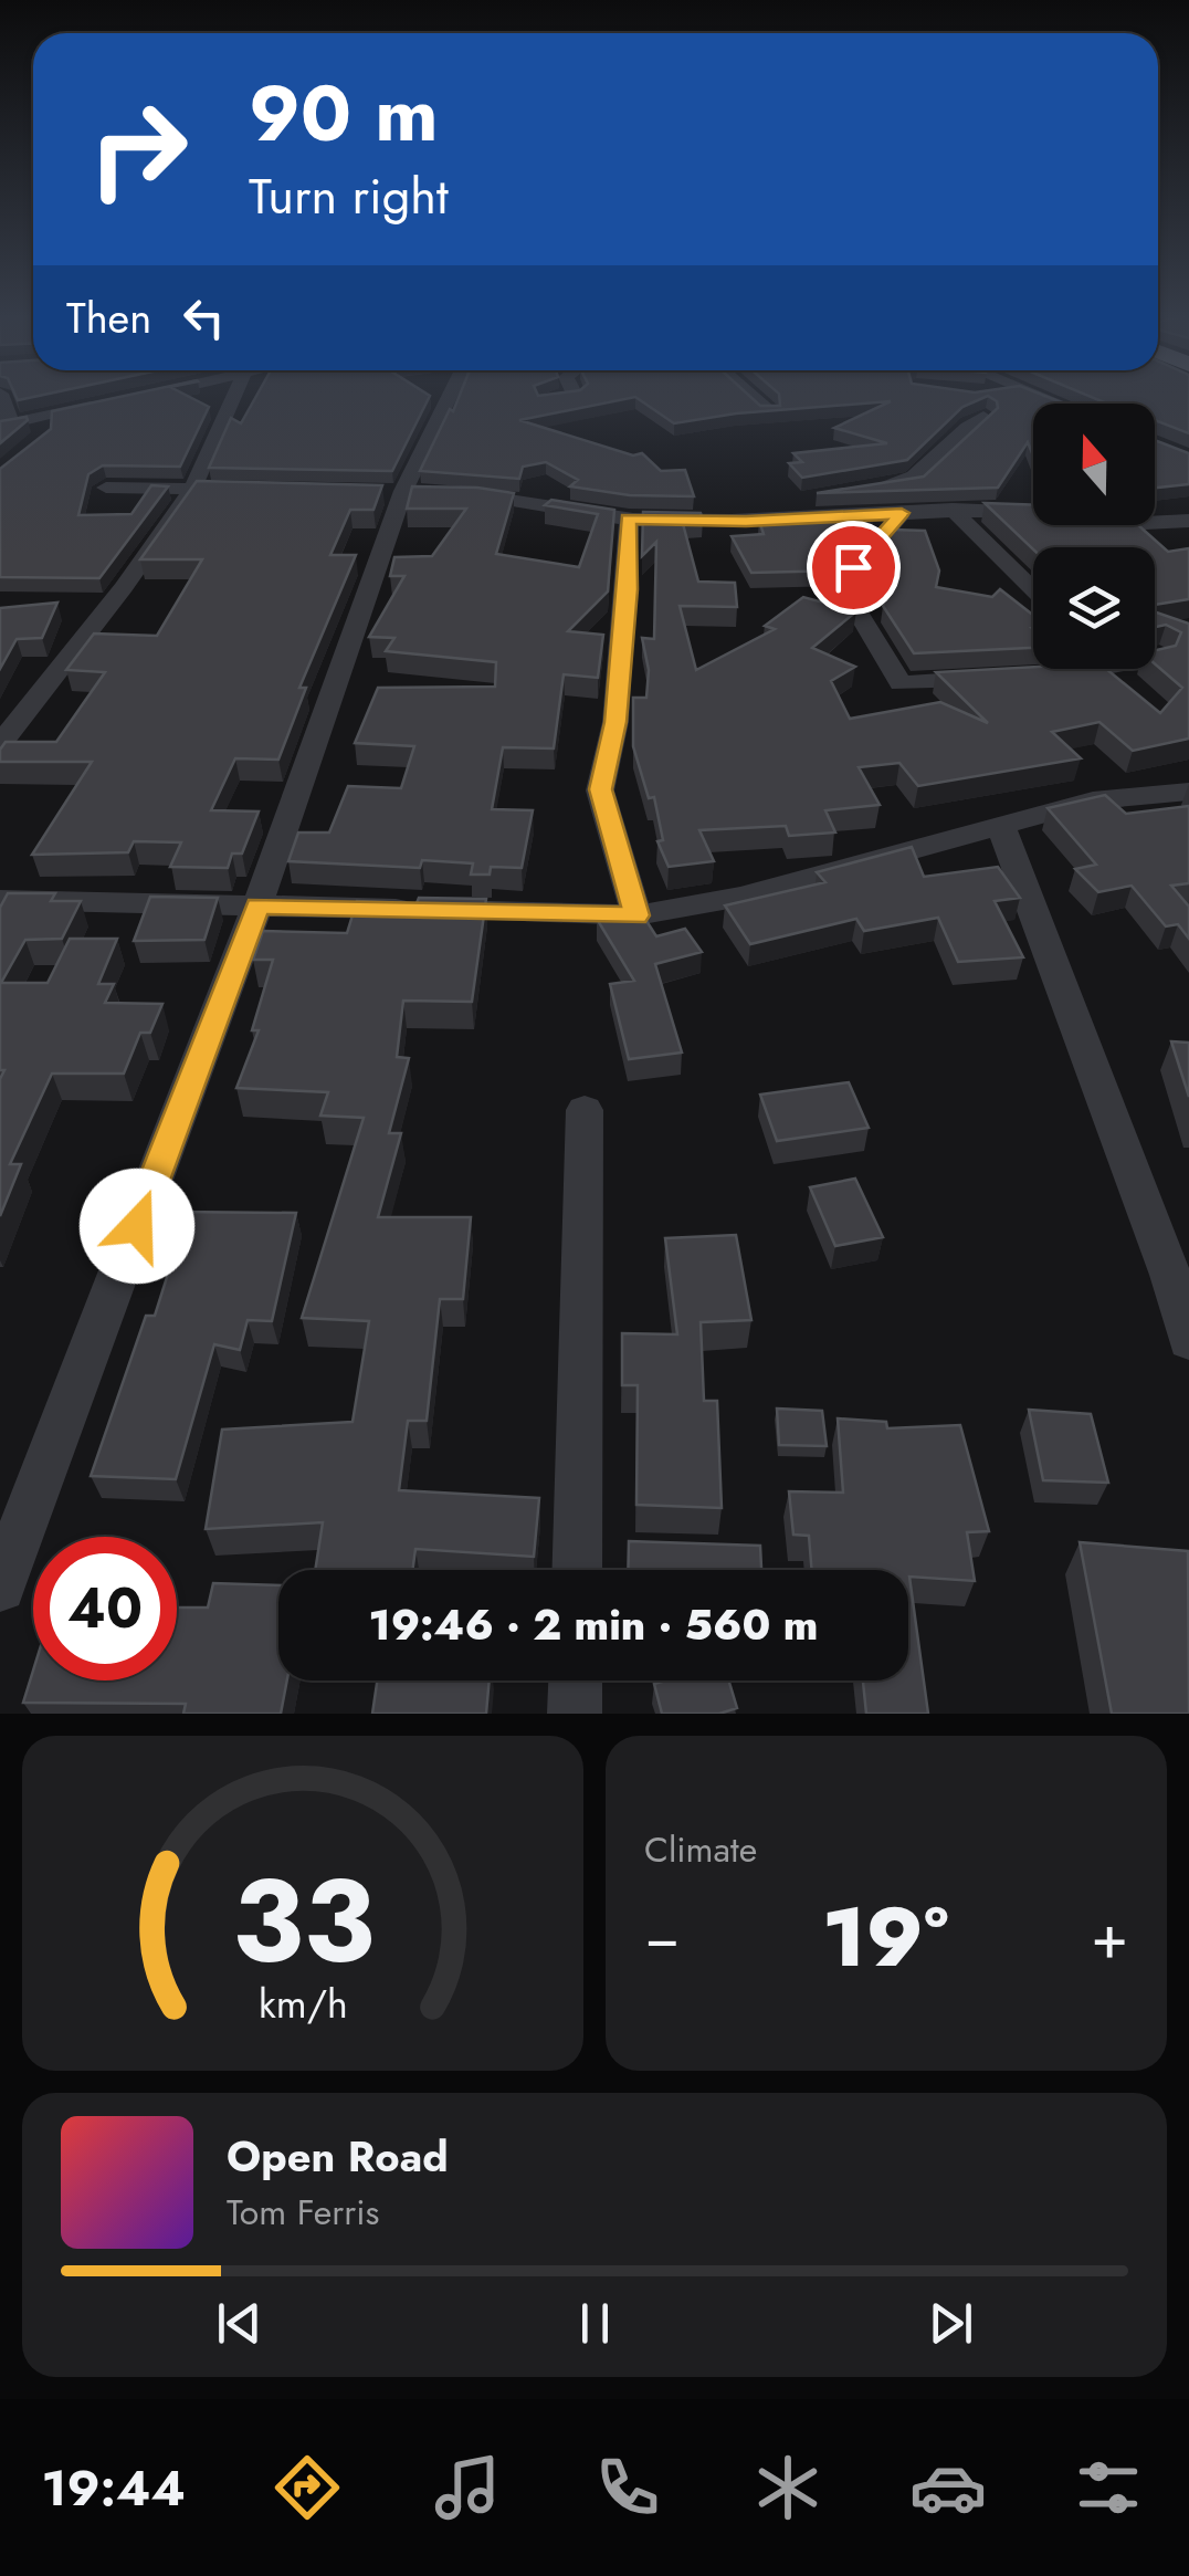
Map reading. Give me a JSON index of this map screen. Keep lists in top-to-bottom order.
{
  "north": "top",
  "page": {
    "turn": ["90 m", "Turn right"],
    "then": "Then",
    "limit": "40",
    "trip": "19:46 · 2 min · 560 m",
    "tile": "Climate",
    "heat": ["−", "19°", "+"],
    "song": ["Open Road", "Tom Ferris"],
    "tabs": "19:44",
    "gauge": ["33", "km/h"]
  }
}
